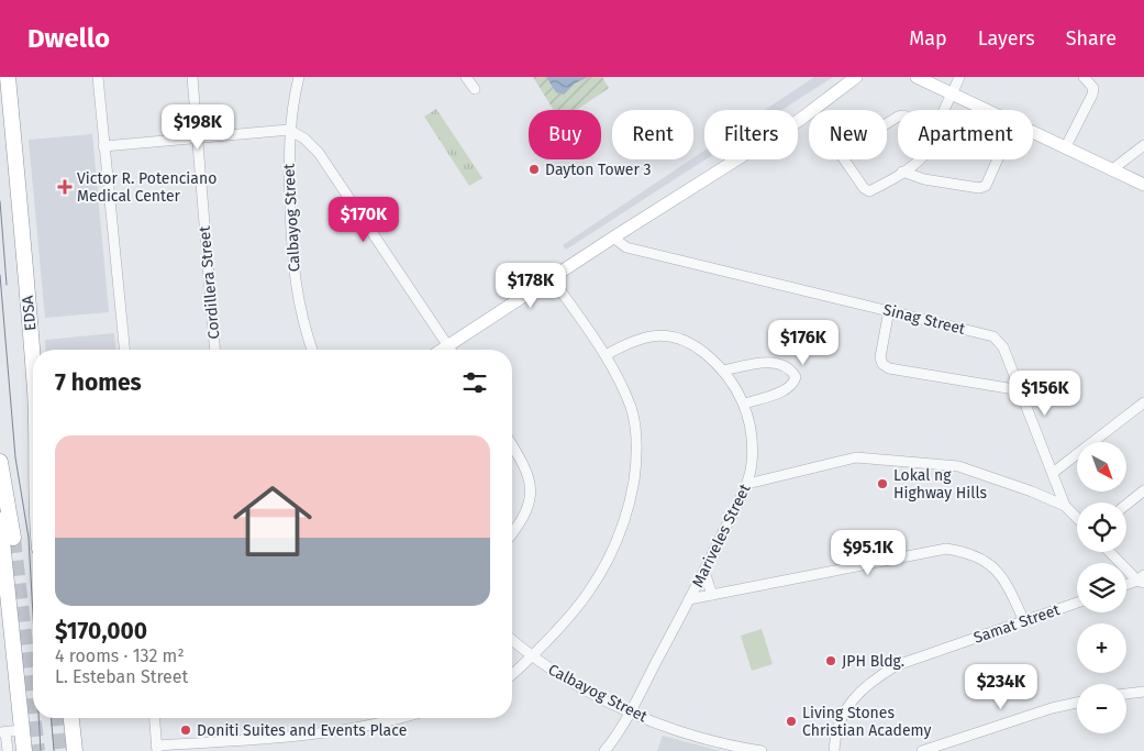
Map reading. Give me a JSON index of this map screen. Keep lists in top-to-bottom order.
{
  "streets": {
    "highway": ["EDSA"],
    "street": [
      "Calbayog Street",
      "Cordillera Street",
      "Sinag Street",
      "Mariveles Street",
      "Samat Street"
    ]
  },
  "crossings": [
    ["Calbayog Street", "Mariveles Street"]
  ],
  "places": {
    "other": [
      "Dayton Tower 3",
      "Lokal ng Highway Hills",
      "JPH Bldg.",
      "Living Stones Christian Academy",
      "Doniti Suites and Events Place"
    ],
    "health": ["Victor R. Potenciano Medical Center"]
  },
  "north": "bottom right",
  "page": {
    "header": "Dwello",
    "nav": ["Map", "Layers", "Share"],
    "price": [
      "$198K",
      "$170K",
      "$178K",
      "$176K",
      "$156K",
      "$95.1K",
      "$234K"
    ],
    "chip": [
      "Buy",
      "Rent",
      "Filters",
      "New",
      "Apartment"
    ],
    "heading": "7 homes",
    "list": [
      {
        "name": "$170,000",
        "note": "4 rooms · 132 m² · L. Esteban Street"
      }
    ],
    "map_buttons": ["+", "−"]
  }
}
